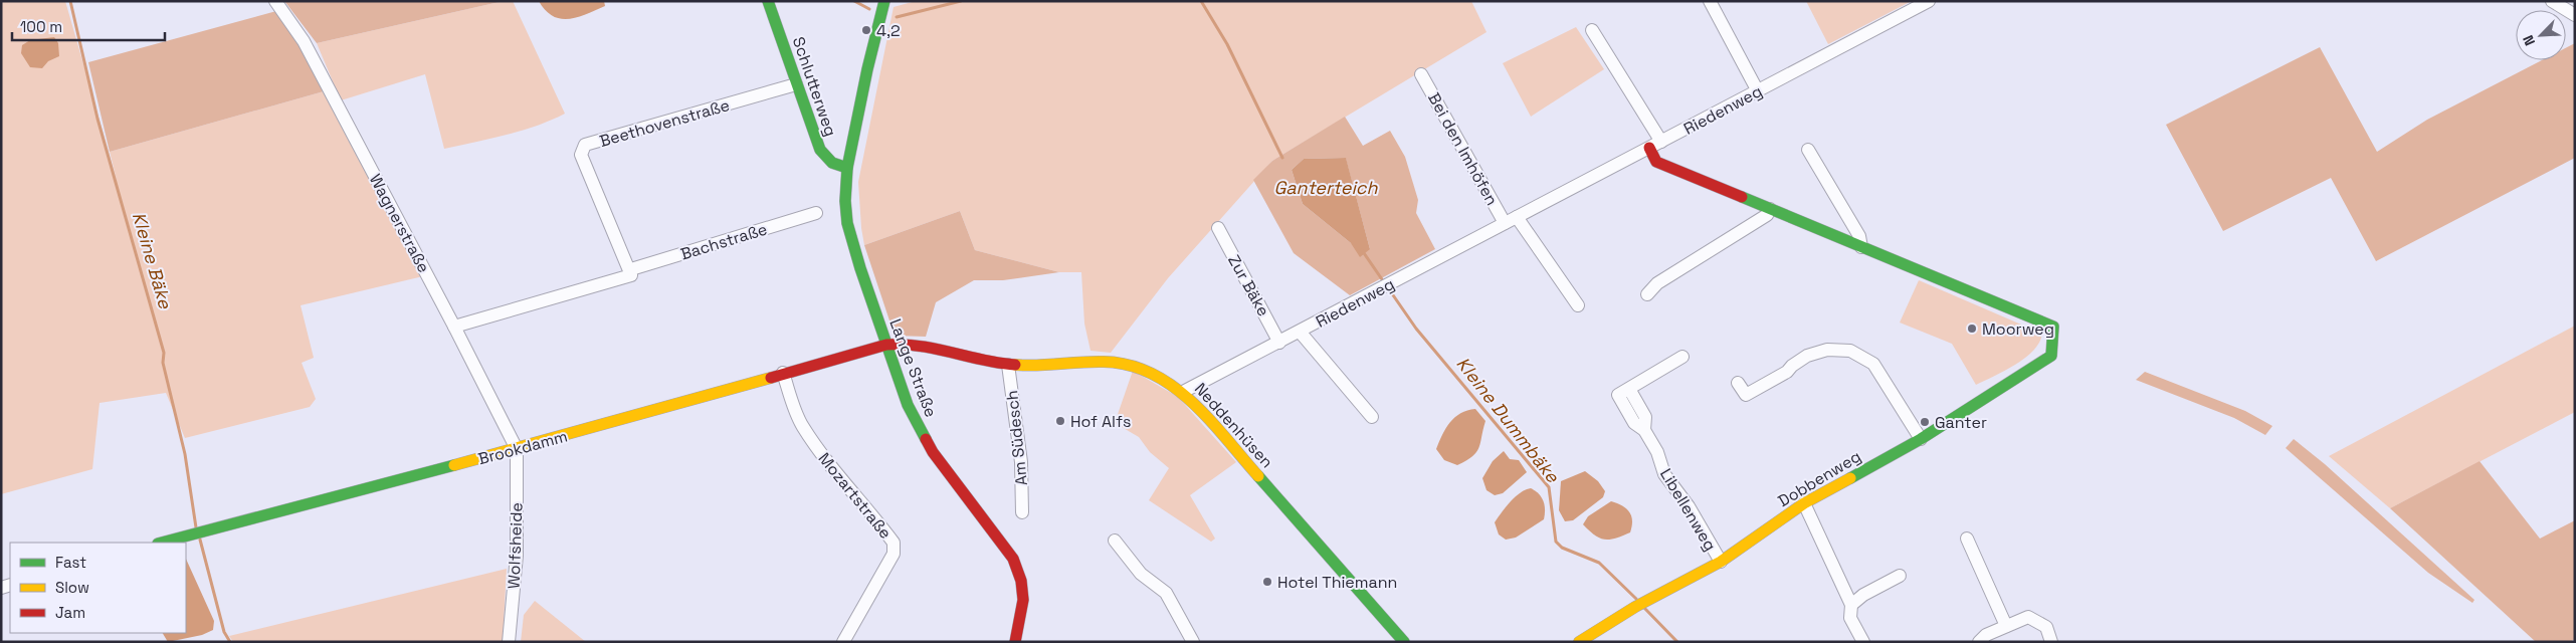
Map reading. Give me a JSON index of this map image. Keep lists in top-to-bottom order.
{
  "streets": {
    "street": [
      "Schlutterweg",
      "Riedenweg",
      "Beethovenstraße",
      "Bei den Imhöfen",
      "Wagnerstraße",
      "Bachstraße",
      "Zur Bäke",
      "Lange Straße",
      "Neddenhüsen",
      "Am Südesch",
      "Brookdamm",
      "Dobbenweg",
      "Mozartstraße",
      "Libellenweg",
      "Wolfsheide"
    ]
  },
  "crossings": [
    ["Schlutterweg", "Beethovenstraße"],
    ["Schlutterweg", "Lange Straße"],
    ["Riedenweg", "Bei den Imhöfen"],
    ["Riedenweg", "Zur Bäke"],
    ["Riedenweg", "Neddenhüsen"],
    ["Beethovenstraße", "Bachstraße"],
    ["Wagnerstraße", "Brookdamm"],
    ["Wagnerstraße", "Wolfsheide"],
    ["Lange Straße", "Neddenhüsen"],
    ["Lange Straße", "Brookdamm"],
    ["Neddenhüsen", "Am Südesch"],
    ["Neddenhüsen", "Brookdamm"],
    ["Brookdamm", "Mozartstraße"],
    ["Brookdamm", "Wolfsheide"],
    ["Dobbenweg", "Libellenweg"]
  ],
  "water": ["Ganterteich", "Kleine Bäke", "Kleine Dummbäke"],
  "places": [
    "4,2",
    "Moorweg",
    "Hof Alfs",
    "Ganter",
    "Hotel Thiemann"
  ],
  "legend": ["Fast", "Slow", "Jam"],
  "scale_bar": "100 m",
  "north": "bottom left"
}
